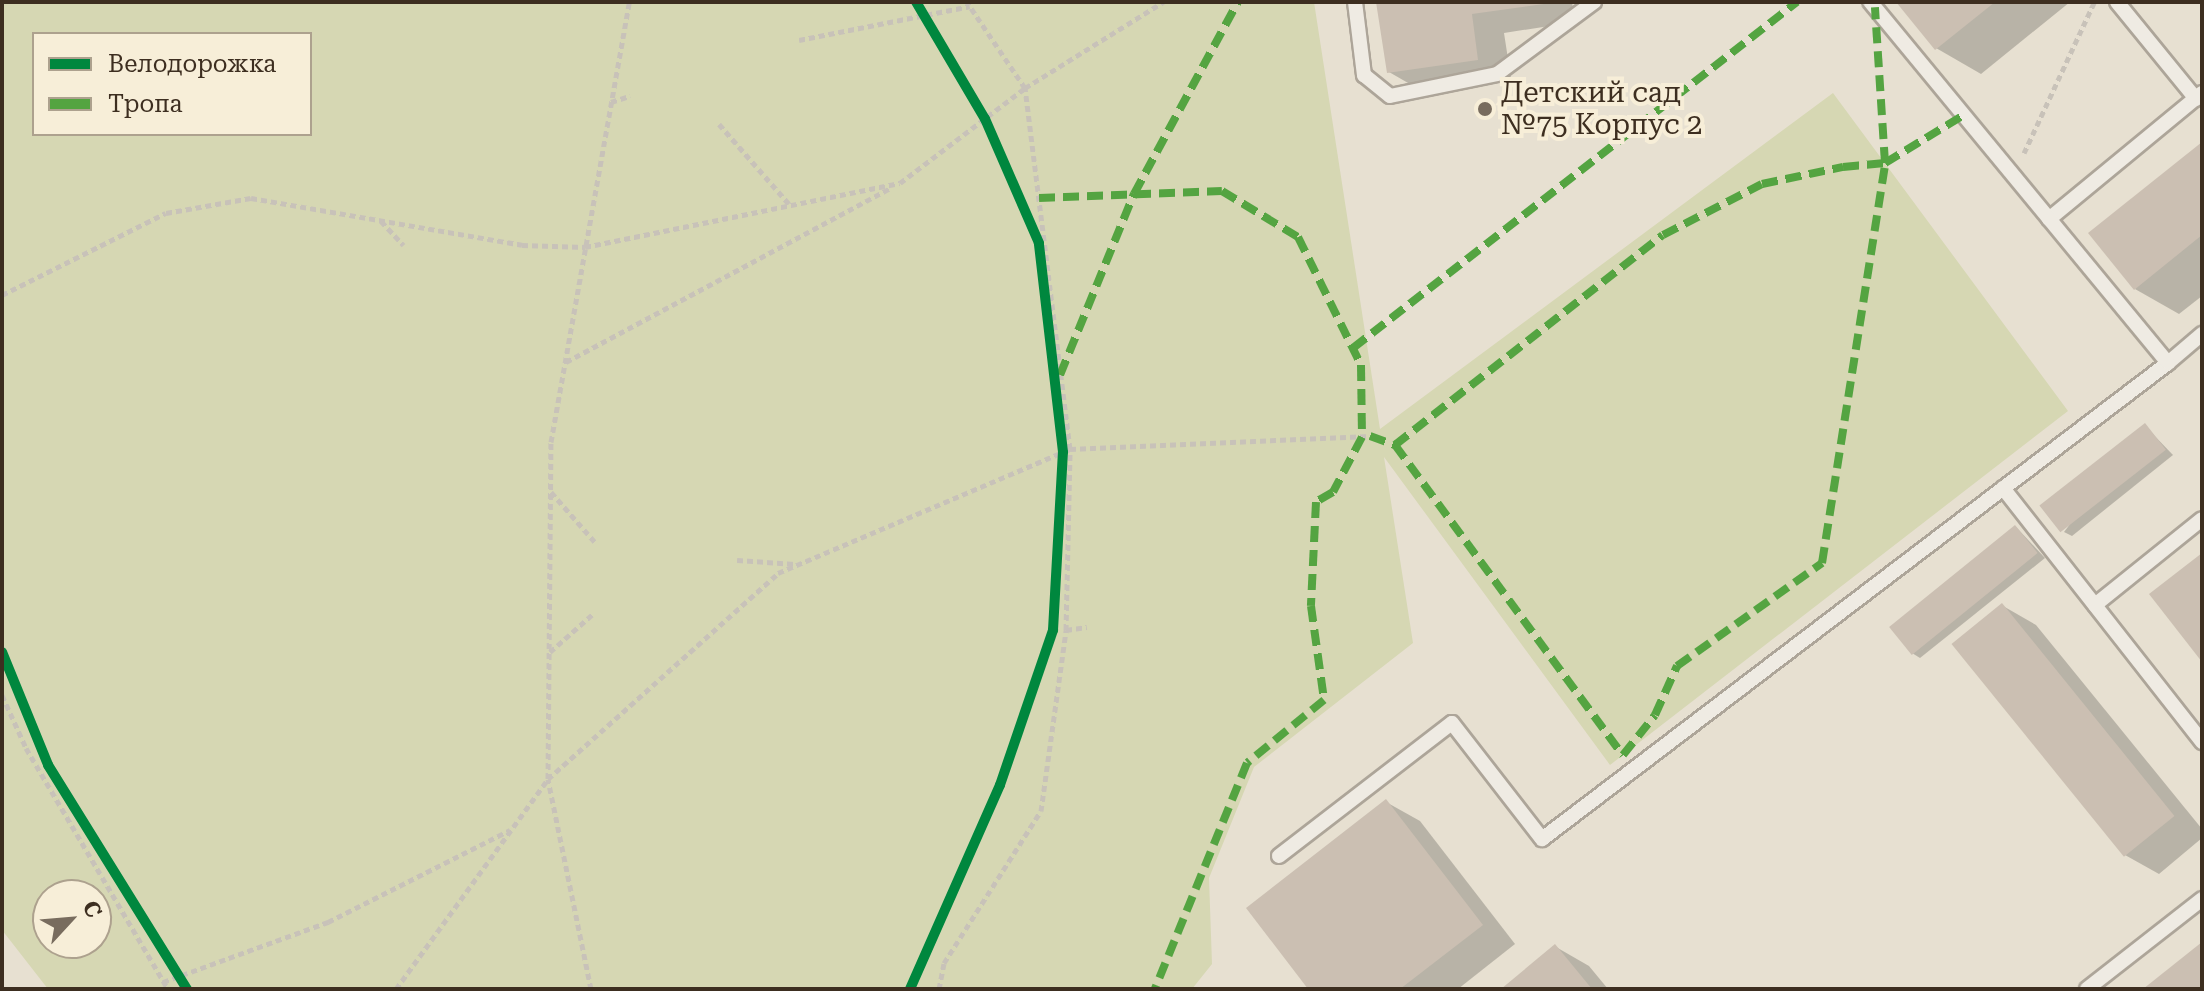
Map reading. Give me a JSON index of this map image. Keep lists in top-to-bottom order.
{
  "places": ["Детский сад №75 Корпус 2"],
  "legend": ["Велодорожка", "Тропа"],
  "north": "top right"
}
